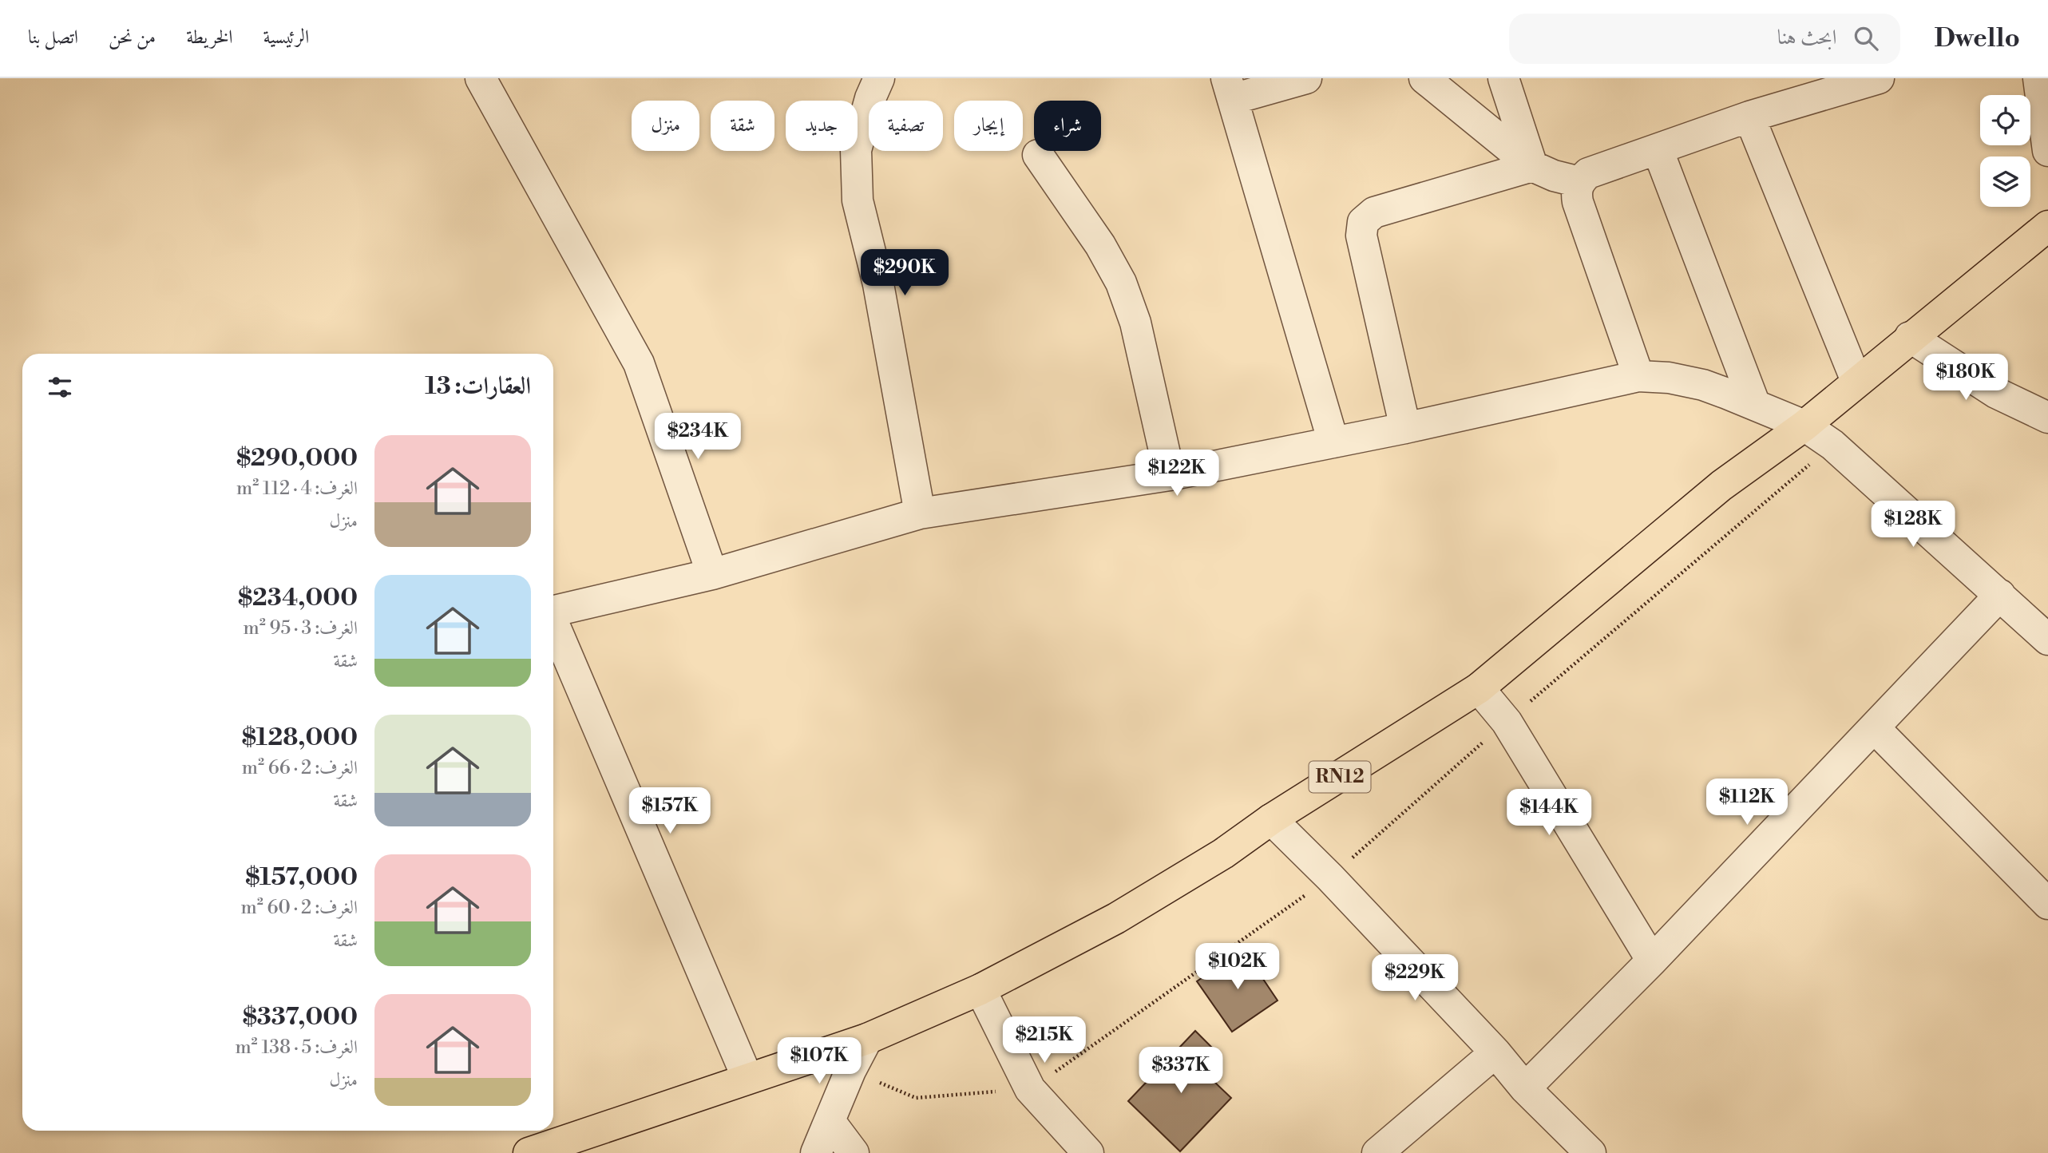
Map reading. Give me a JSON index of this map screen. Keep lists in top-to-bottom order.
{
  "streets": {
    "main road": ["RN12"]
  },
  "page": {
    "header": "Dwello",
    "search": "ابحث هنا",
    "nav": [
      "الرئيسية",
      "الخريطة",
      "من نحن",
      "اتصل بنا"
    ],
    "chip": [
      "شراء",
      "إيجار",
      "تصفية",
      "جديد",
      "شقة",
      "منزل"
    ],
    "price": [
      "$290K",
      "$180K",
      "$234K",
      "$122K",
      "$128K",
      "$112K",
      "$157K",
      "$144K",
      "$102K",
      "$229K",
      "$215K",
      "$107K",
      "$337K"
    ],
    "heading": "العقارات: 13",
    "list": [
      {
        "name": "$290,000",
        "note": "الغرف: 4 · 112 m² · منزل"
      },
      {
        "name": "$234,000",
        "note": "الغرف: 3 · 95 m² · شقة"
      },
      {
        "name": "$128,000",
        "note": "الغرف: 2 · 66 m² · شقة"
      },
      {
        "name": "$157,000",
        "note": "الغرف: 2 · 60 m² · شقة"
      },
      {
        "name": "$337,000",
        "note": "الغرف: 5 · 138 m² · منزل"
      }
    ]
  }
}
